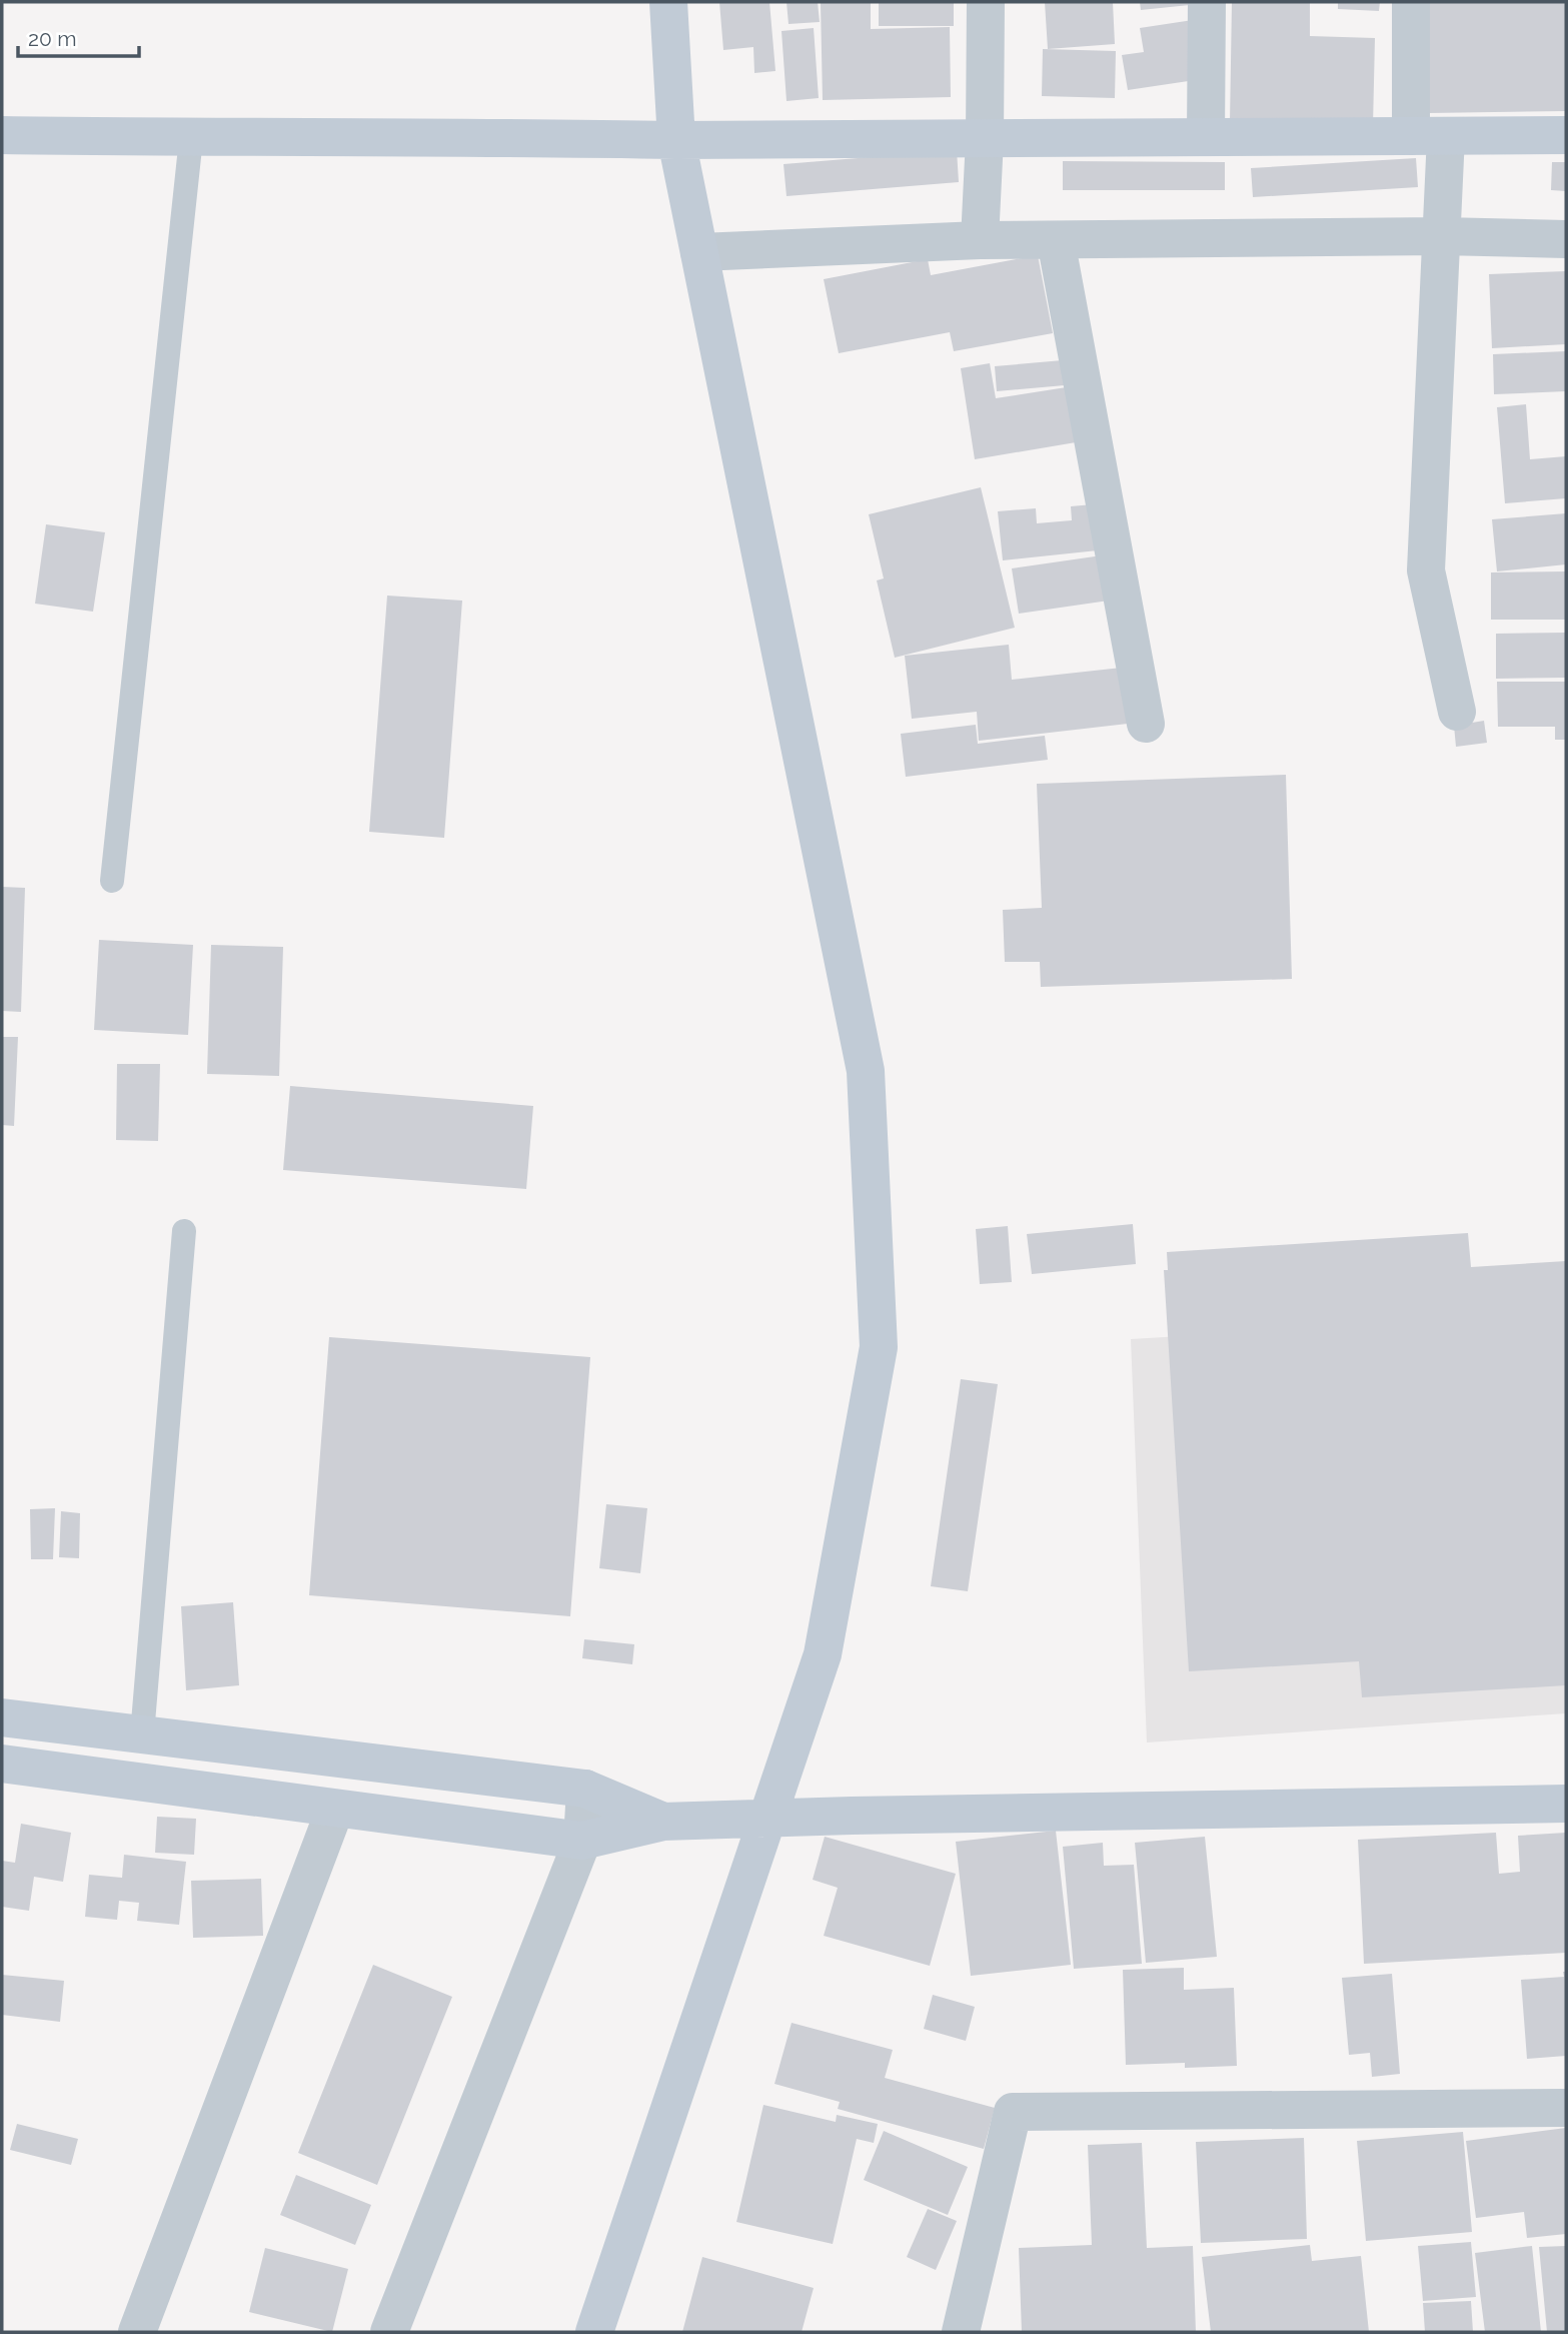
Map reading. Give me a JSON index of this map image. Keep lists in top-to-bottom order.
{
  "scale_bar": "20 m"
}
